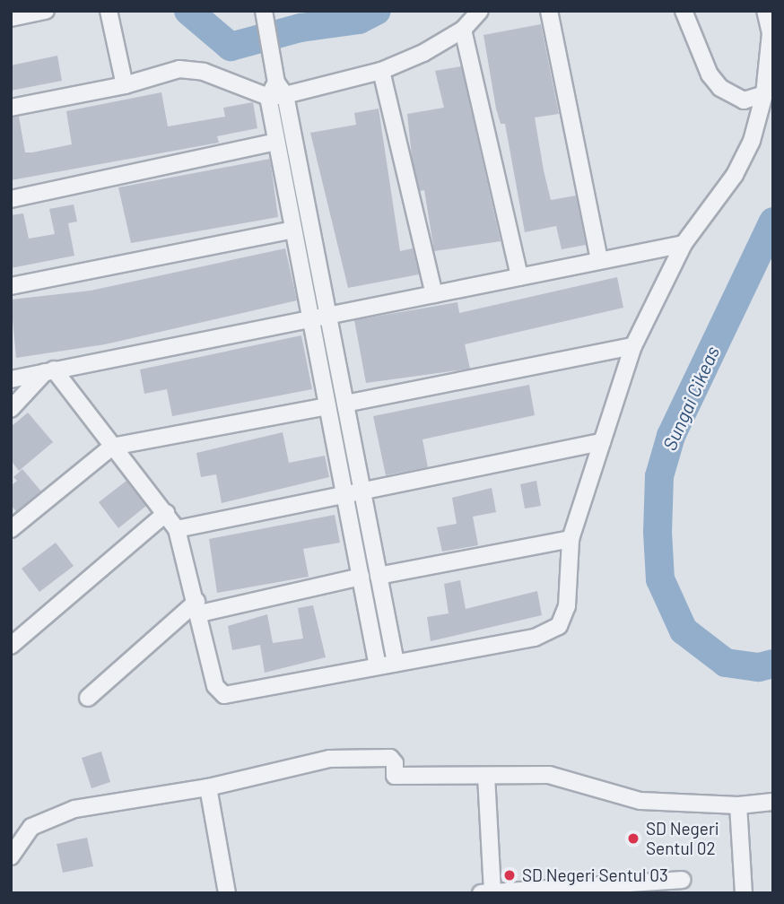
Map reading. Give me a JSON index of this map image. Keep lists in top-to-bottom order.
{
  "water": ["Sungai Cikeas"],
  "places": ["SD Negeri Sentul 02", "SD Negeri Sentul 03"]
}
